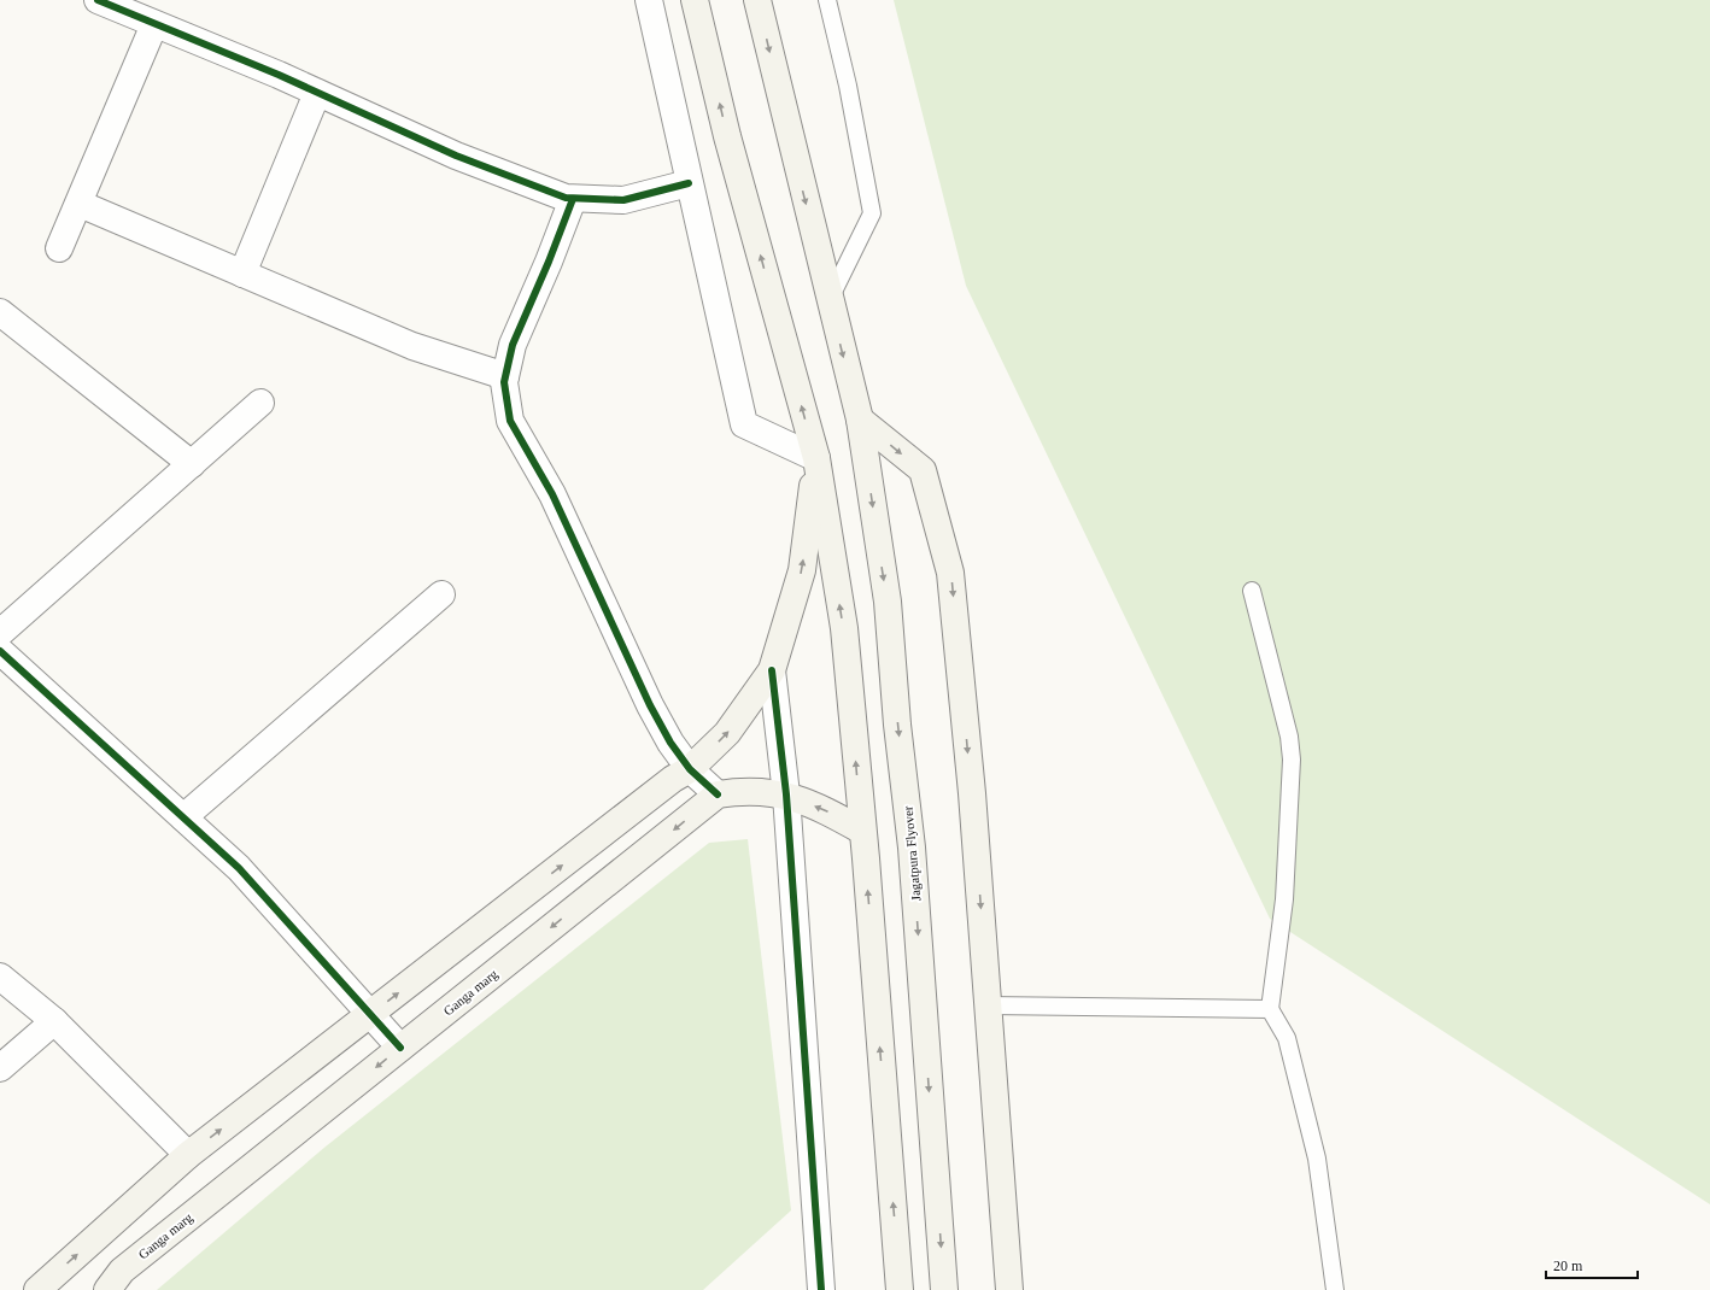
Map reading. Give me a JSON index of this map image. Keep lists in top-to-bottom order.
{
  "streets": {
    "main road": ["Jagatpura Flyover", "Ganga marg"]
  },
  "scale_bar": "20 m"
}
